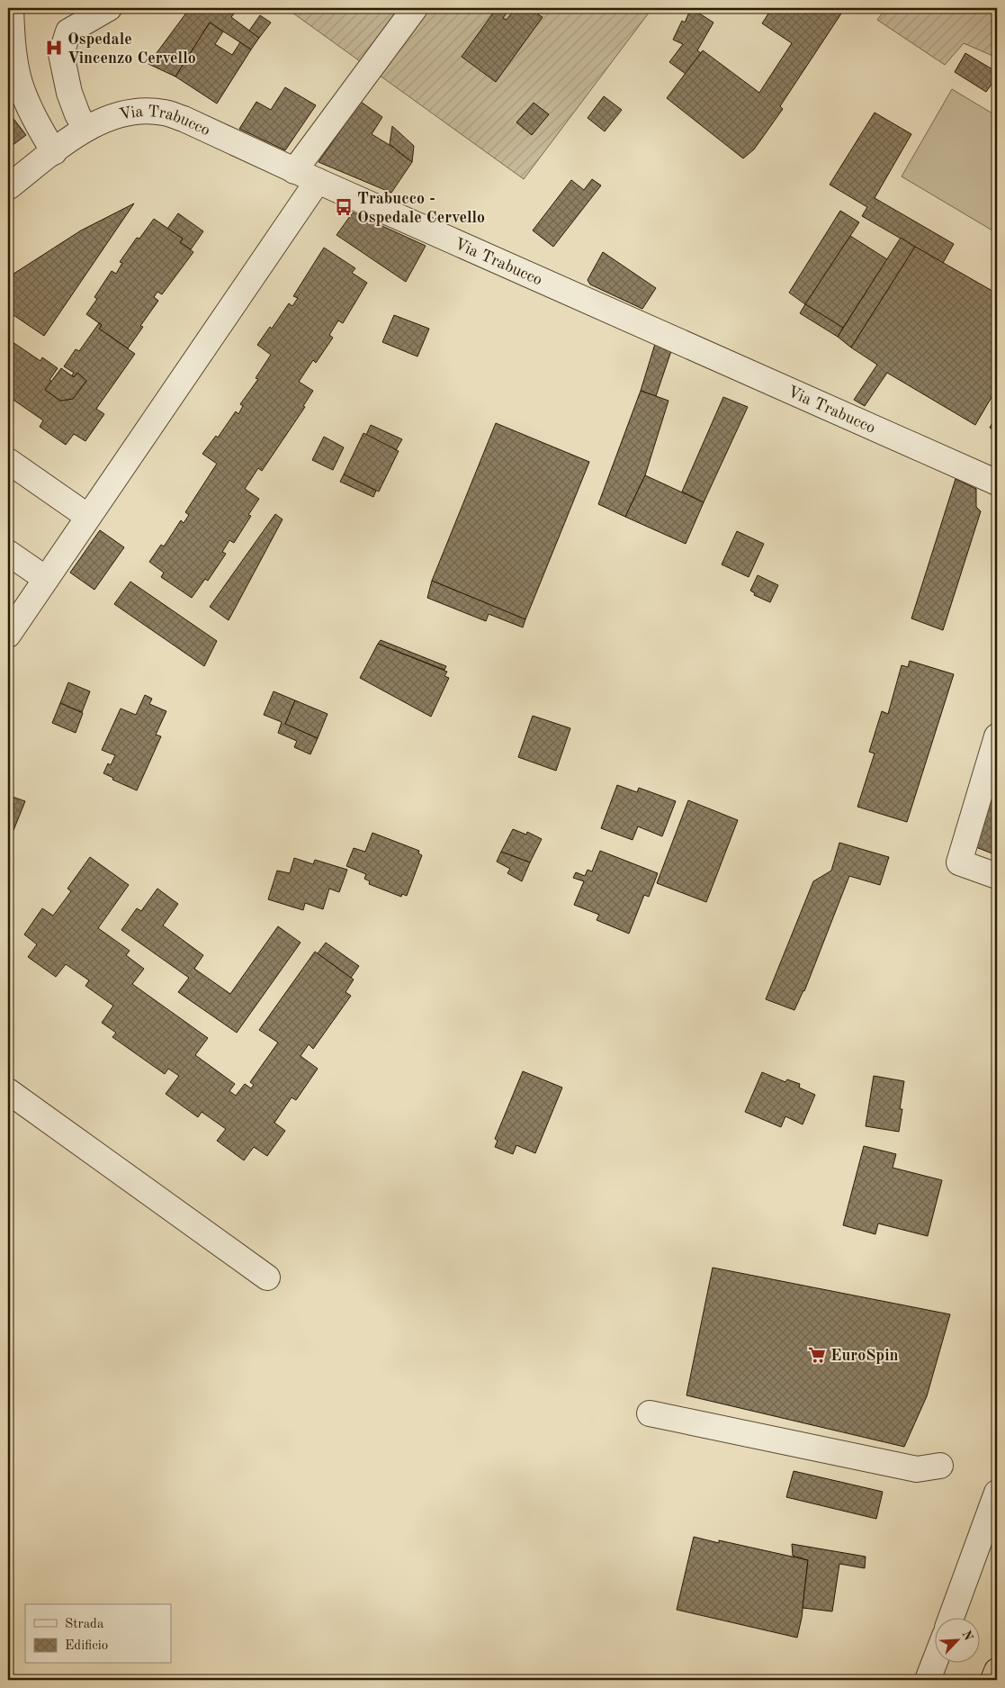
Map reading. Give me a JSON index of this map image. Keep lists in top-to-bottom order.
{
  "streets": {
    "street": ["Via Trabucco"]
  },
  "places": {
    "hospital": ["Ospedale Vincenzo Cervello"],
    "bus stop": ["Trabucco - Ospedale Cervello"],
    "supermarket": ["EuroSpin"]
  },
  "legend": ["Strada", "Edificio"],
  "north": "top right"
}
